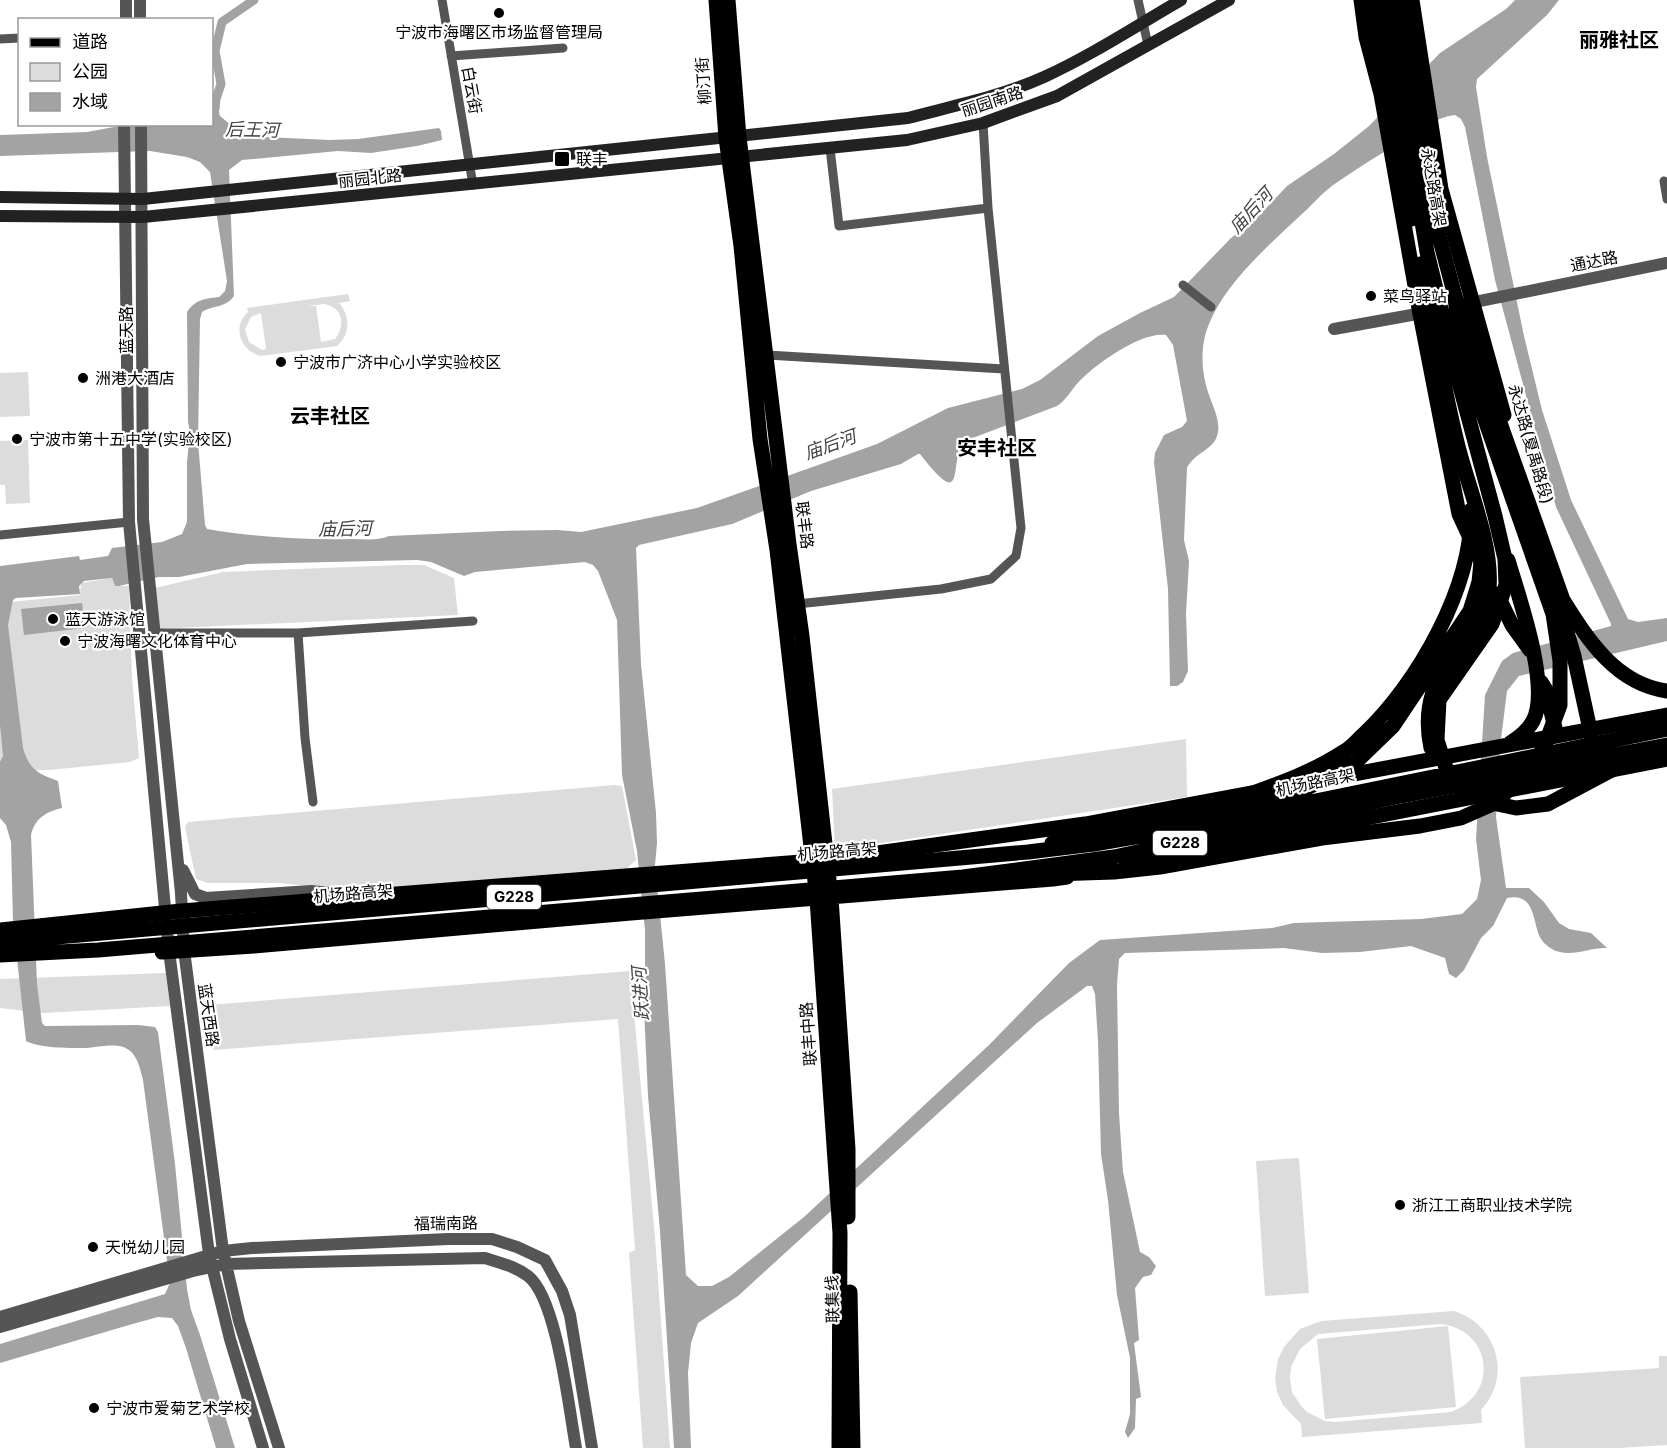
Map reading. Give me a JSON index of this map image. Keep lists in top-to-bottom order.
{
  "streets": {
    "main road": [
      "柳汀街",
      "丽园南路",
      "丽园北路",
      "永达路高架",
      "永达路(夏禹路段)",
      "联丰路",
      "机场路高架",
      "G228",
      "联丰中路",
      "联集线"
    ],
    "street": [
      "白云街",
      "通达路",
      "蓝天路",
      "蓝天西路",
      "福瑞南路"
    ]
  },
  "crossings": [
    ["柳汀街", "丽园南路"],
    ["柳汀街", "丽园北路"],
    ["柳汀街", "联丰路"],
    ["白云街", "丽园北路"],
    ["丽园南路", "丽园北路"],
    ["丽园南路", "联丰路"],
    ["丽园北路", "蓝天路"],
    ["丽园北路", "联丰路"],
    ["通达路", "永达路(夏禹路段)"],
    ["蓝天路", "蓝天西路"],
    ["联丰路", "联丰中路"],
    ["蓝天西路", "福瑞南路"],
    ["联丰中路", "联集线"]
  ],
  "districts": ["丽雅社区", "云丰社区", "安丰社区"],
  "water": ["后王河", "庙后河", "跃进河"],
  "places": {
    "other": [
      "宁波市海曙区市场监督管理局",
      "菜鸟驿站",
      "宁波市广济中心小学实验校区",
      "洲港大酒店",
      "宁波市第十五中学(实验校区)",
      "蓝天游泳馆",
      "宁波海曙文化体育中心",
      "浙江工商职业技术学院",
      "天悦幼儿园",
      "宁波市爱菊艺术学校"
    ],
    "transit": ["联丰"]
  },
  "legend": ["道路", "公园", "水域"]
}
